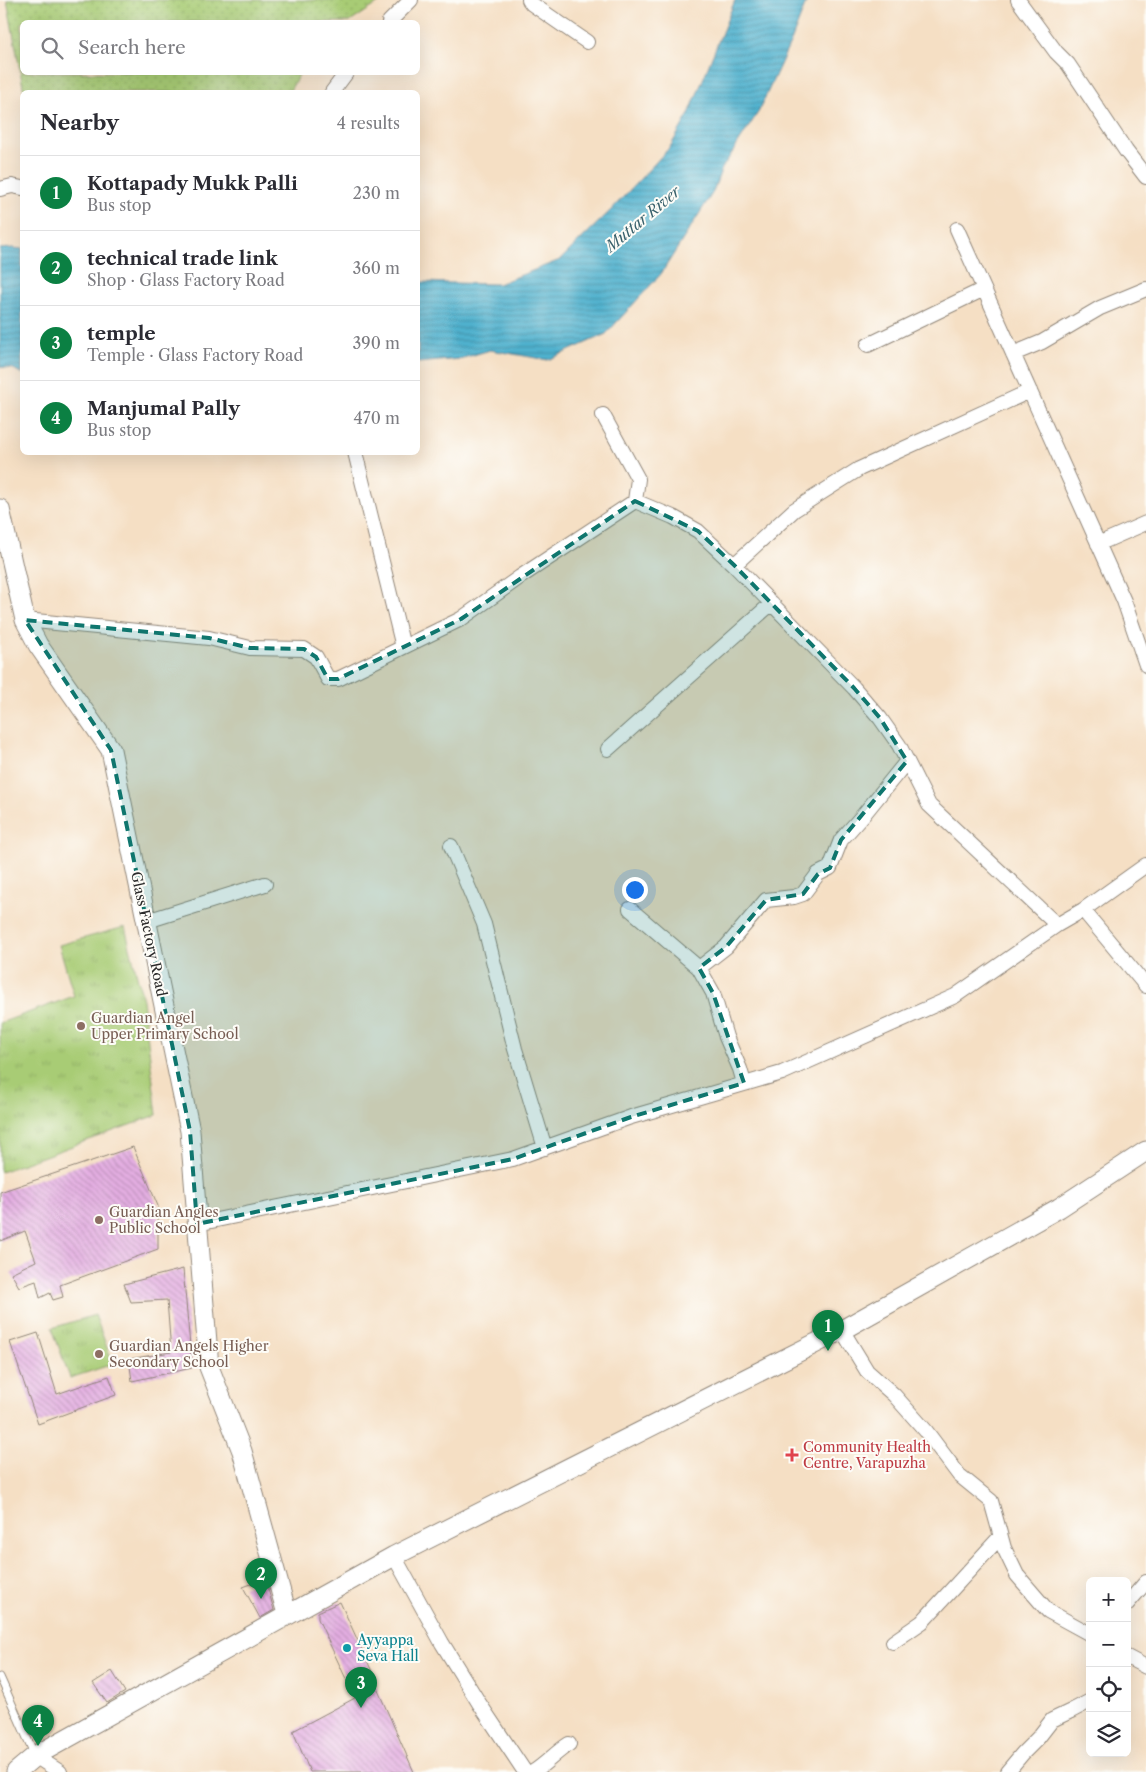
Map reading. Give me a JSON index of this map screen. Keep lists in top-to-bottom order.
{
  "streets": {
    "main road": ["Glass Factory Road"]
  },
  "water": ["Muttar River"],
  "places": {
    "other": [
      "Guardian Angel Upper Primary School",
      "Guardian Angles Public School",
      "Guardian Angels Higher Secondary School",
      "Ayyappa Seva Hall"
    ],
    "health": ["Community Health Centre, Varapuzha"]
  },
  "page": {
    "search": "Search here",
    "heading": ["Nearby", "4 results"],
    "list": [
      {
        "mark": "1",
        "name": "Kottapady Mukk Palli",
        "note": "Bus stop",
        "value": "230 m"
      },
      {
        "mark": "2",
        "name": "technical trade link",
        "note": "Shop · Glass Factory Road",
        "value": "360 m"
      },
      {
        "mark": "3",
        "name": "temple",
        "note": "Temple · Glass Factory Road",
        "value": "390 m"
      },
      {
        "mark": "4",
        "name": "Manjumal Pally",
        "note": "Bus stop",
        "value": "470 m"
      }
    ],
    "pins": [
      "1",
      "2",
      "3",
      "4"
    ],
    "map_buttons": ["+", "−"]
  }
}
